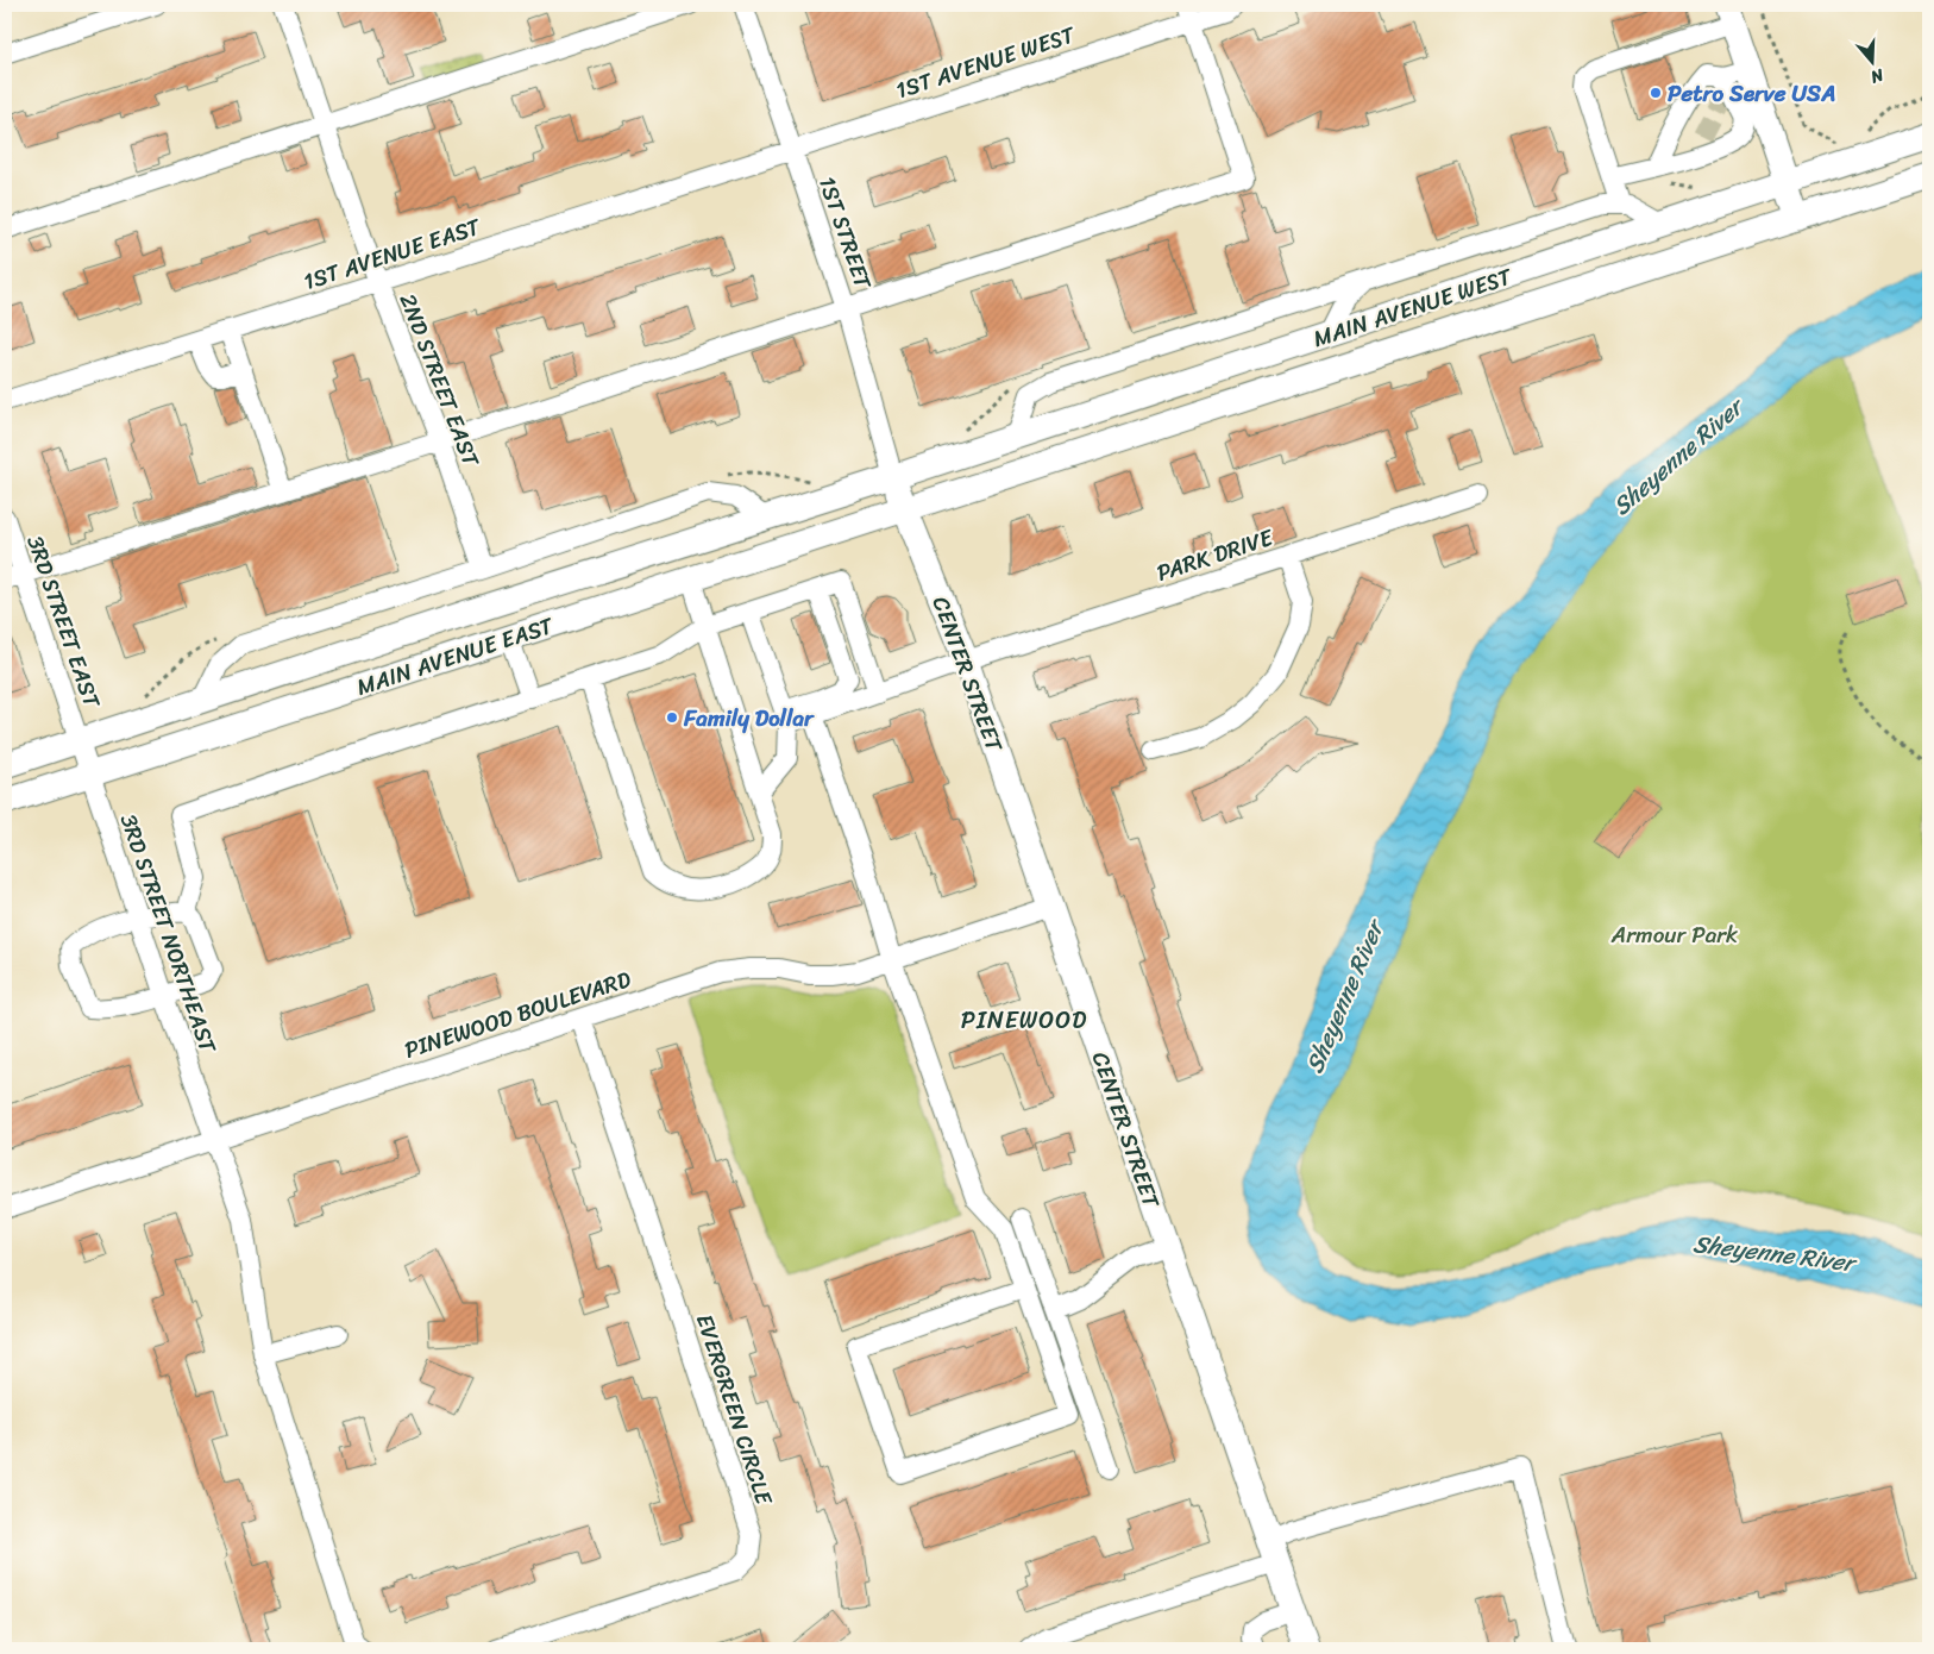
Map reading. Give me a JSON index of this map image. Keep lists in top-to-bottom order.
{
  "streets": {
    "main road": ["MAIN AVENUE WEST", "MAIN AVENUE EAST", "CENTER STREET"],
    "street": [
      "1ST AVENUE WEST",
      "1ST STREET",
      "1ST AVENUE EAST",
      "2ND STREET EAST",
      "PARK DRIVE",
      "3RD STREET EAST",
      "3RD STREET NORTHEAST",
      "PINEWOOD BOULEVARD",
      "EVERGREEN CIRCLE"
    ]
  },
  "crossings": [
    ["1ST AVENUE WEST", "1ST STREET"],
    ["1ST AVENUE WEST", "1ST AVENUE EAST"],
    ["1ST STREET", "1ST AVENUE EAST"],
    ["1ST STREET", "MAIN AVENUE WEST"],
    ["1ST STREET", "MAIN AVENUE EAST"],
    ["1ST STREET", "CENTER STREET"],
    ["1ST AVENUE EAST", "2ND STREET EAST"],
    ["MAIN AVENUE WEST", "MAIN AVENUE EAST"],
    ["MAIN AVENUE WEST", "CENTER STREET"],
    ["PARK DRIVE", "CENTER STREET"],
    ["3RD STREET EAST", "MAIN AVENUE EAST"],
    ["3RD STREET EAST", "3RD STREET NORTHEAST"],
    ["MAIN AVENUE EAST", "CENTER STREET"],
    ["MAIN AVENUE EAST", "3RD STREET NORTHEAST"],
    ["CENTER STREET", "PINEWOOD BOULEVARD"],
    ["3RD STREET NORTHEAST", "PINEWOOD BOULEVARD"],
    ["PINEWOOD BOULEVARD", "EVERGREEN CIRCLE"]
  ],
  "districts": ["PINEWOOD"],
  "water": ["Sheyenne River"],
  "parks": ["Armour Park"],
  "places": ["Petro Serve USA", "Family Dollar"],
  "north": "bottom"
}
